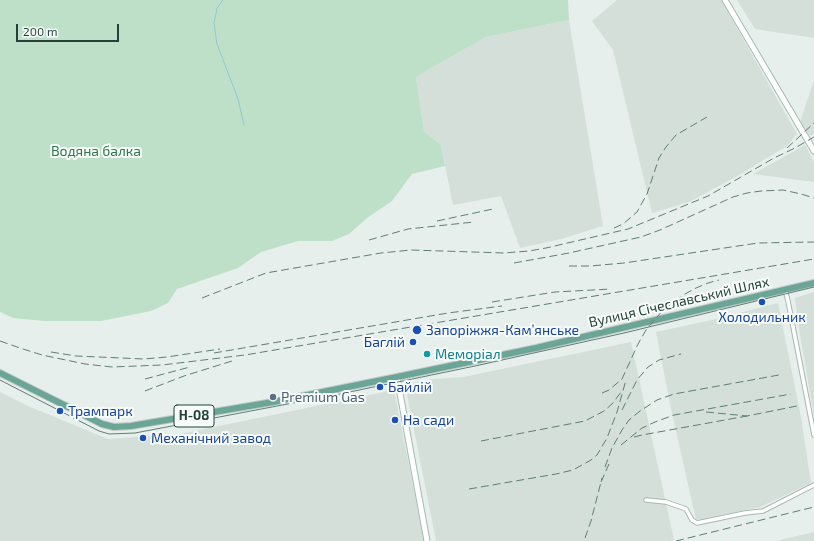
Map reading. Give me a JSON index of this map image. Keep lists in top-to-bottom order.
{
  "streets": {
    "main road": ["Вулиця Січеславський Шлях", "Н-08"]
  },
  "parks": ["Водяна балка"],
  "places": [
    "Холодильник",
    "Запоріжжя-Кам’янське",
    "Баглій",
    "Меморіал",
    "Байлій",
    "Premium Gas",
    "Трампарк",
    "На сади",
    "Механічний завод"
  ],
  "scale_bar": "200 m"
}
